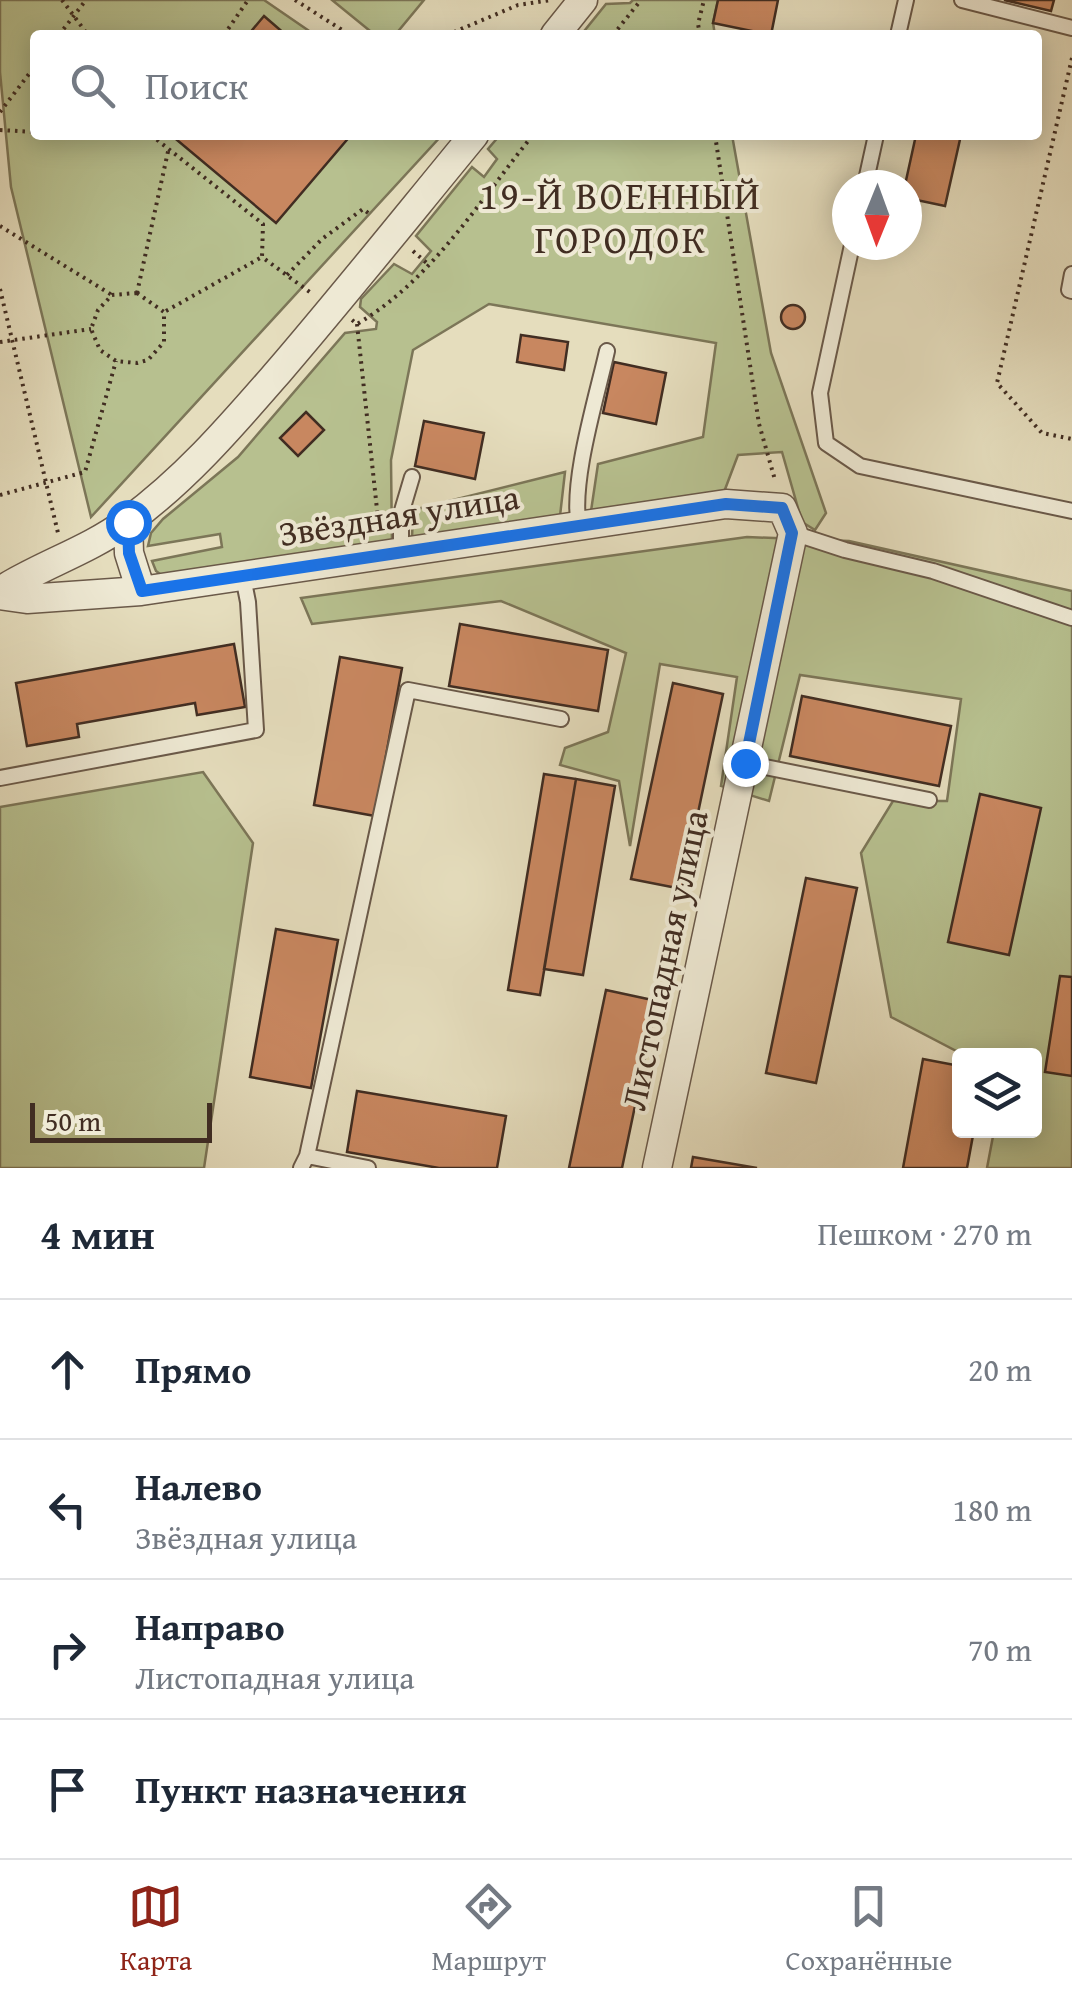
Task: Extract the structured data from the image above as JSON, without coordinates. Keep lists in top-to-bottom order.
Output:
{
  "streets": {
    "street": ["Звёздная улица", "Листопадная улица"]
  },
  "crossings": [
    ["Звёздная улица", "Листопадная улица"]
  ],
  "districts": ["19-Й ВОЕННЫЙ ГОРОДОК"],
  "scale_bar": "50 m",
  "north": "bottom",
  "page": {
    "search": "Поиск",
    "scale": "50 m",
    "heading": ["4 мин", "Пешком · 270 m"],
    "list": [
      ["Прямо", "20 m"],
      ["Налево", "Звёздная улица", "180 m"],
      ["Направо", "Листопадная улица", "70 m"],
      "Пункт назначения"
    ],
    "nav": ["Карта", "Маршрут", "Сохранённые"]
  }
}
